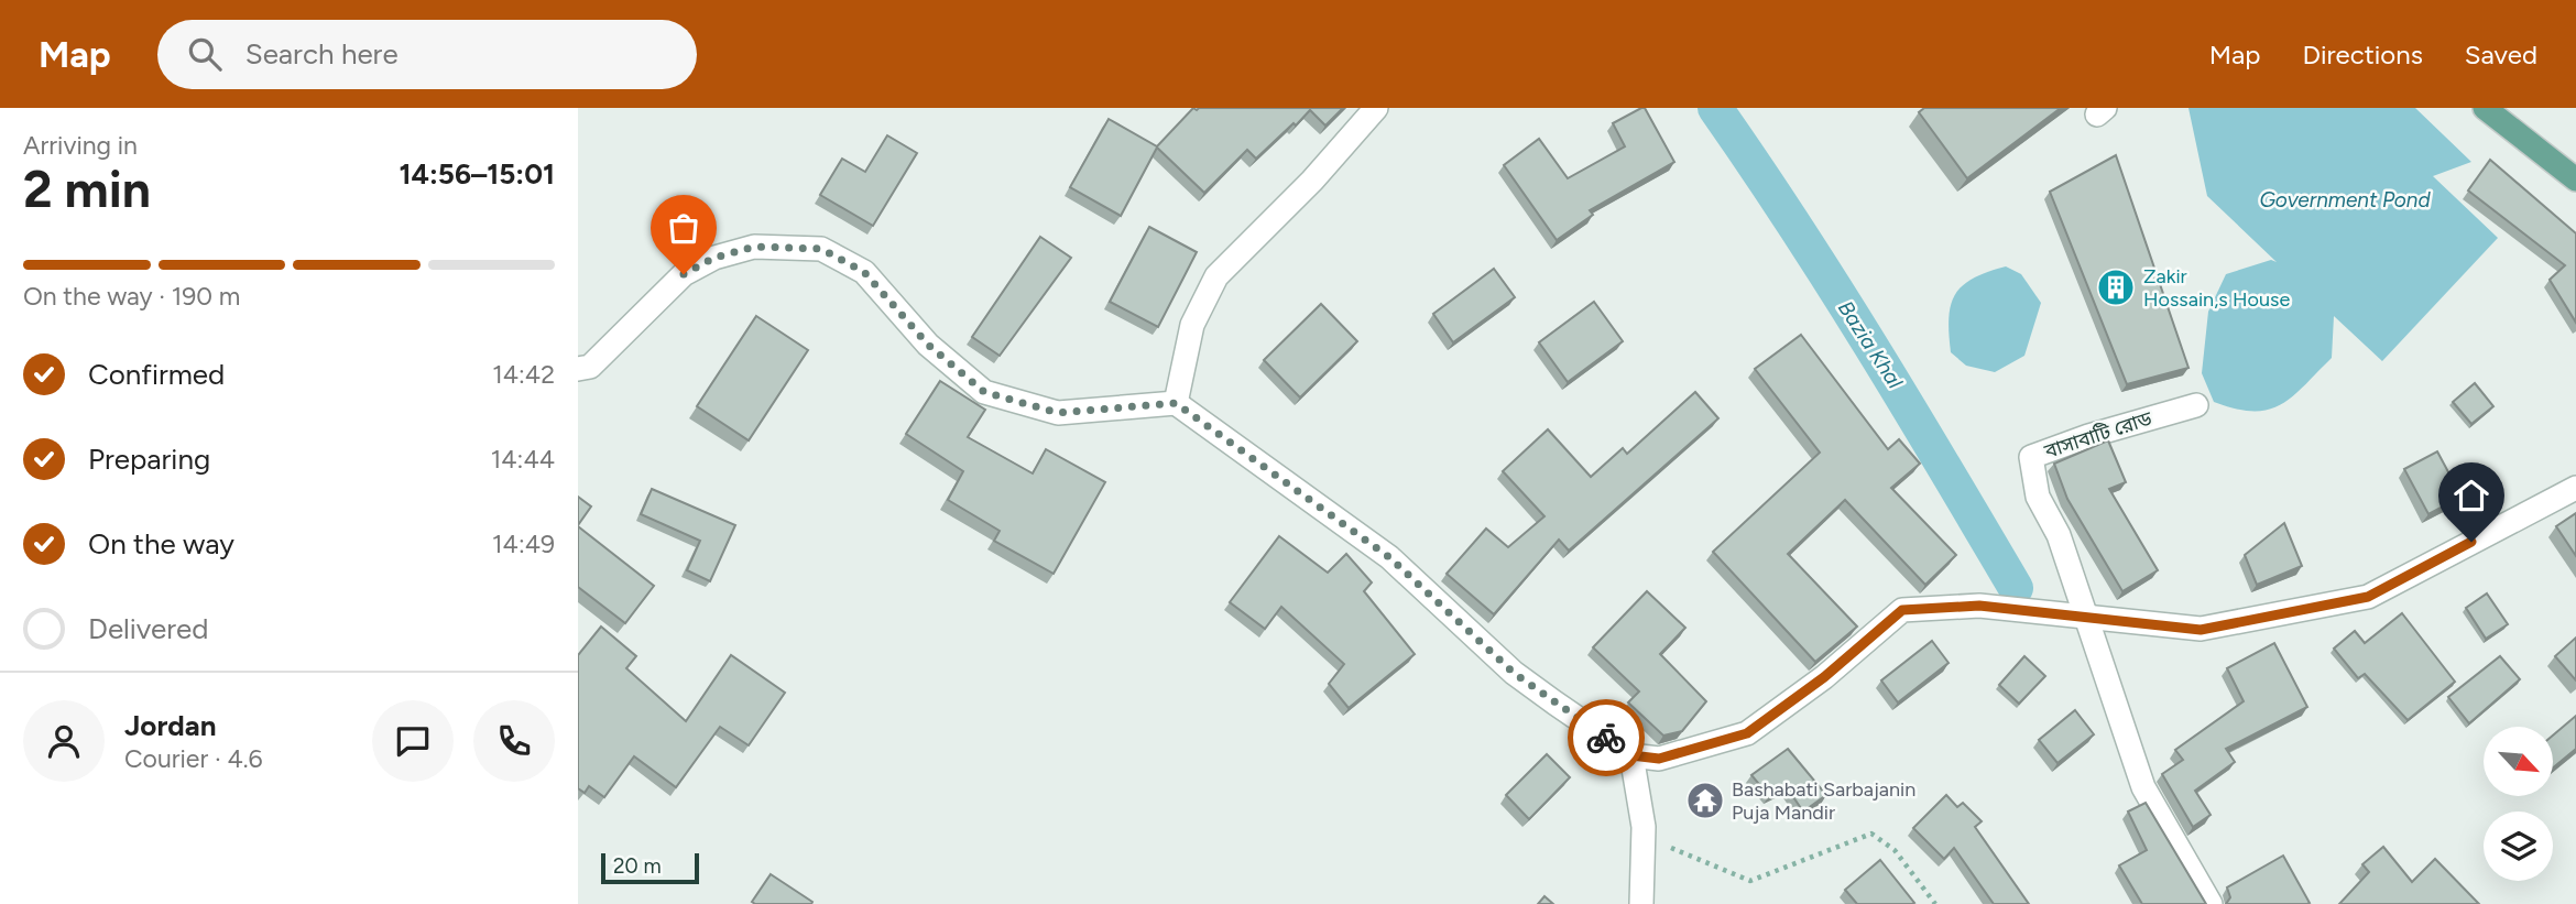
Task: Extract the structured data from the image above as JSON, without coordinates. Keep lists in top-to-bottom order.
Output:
{
  "streets": {
    "street": ["বাসাবাটি রোড"]
  },
  "water": ["Government Pond", "Bazia Khal"],
  "places": {
    "building": ["Zakir Hossain,s House"],
    "temple": ["Bashabati Sarbajanin Puja Mandir"]
  },
  "scale_bar": "20 m",
  "north": "bottom right",
  "page": {
    "header": "Map",
    "search": "Search here",
    "nav": ["Map", "Directions", "Saved"],
    "heading": ["2 min", "Arriving in", "14:56–15:01"],
    "panel": ["Jordan", "Courier · 4.6"],
    "bar": "On the way · 190 m",
    "list": [
      ["Confirmed", "14:42"],
      ["Preparing", "14:44"],
      ["On the way", "14:49"],
      "Delivered"
    ],
    "scale": "20 m"
  }
}
